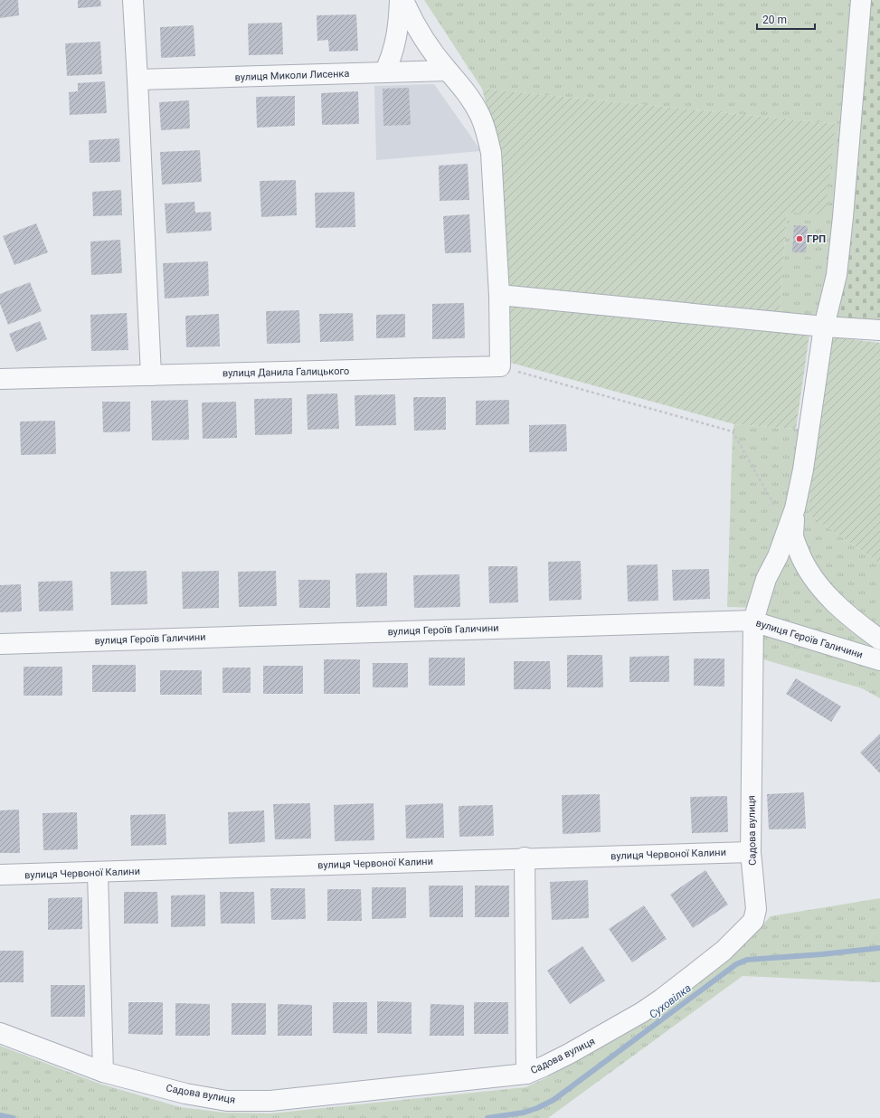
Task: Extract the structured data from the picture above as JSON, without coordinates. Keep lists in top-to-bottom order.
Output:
{
  "streets": {
    "street": [
      "вулиця Миколи Лисенка",
      "вулиця Данила Галицького",
      "вулиця Героїв Галичини",
      "Садова вулиця",
      "вулиця Червоної Калини"
    ]
  },
  "crossings": [
    ["вулиця Героїв Галичини", "Садова вулиця"],
    ["Садова вулиця", "вулиця Червоної Калини"]
  ],
  "water": ["Суховілка"],
  "places": ["ГРП"],
  "scale_bar": "20 m"
}
